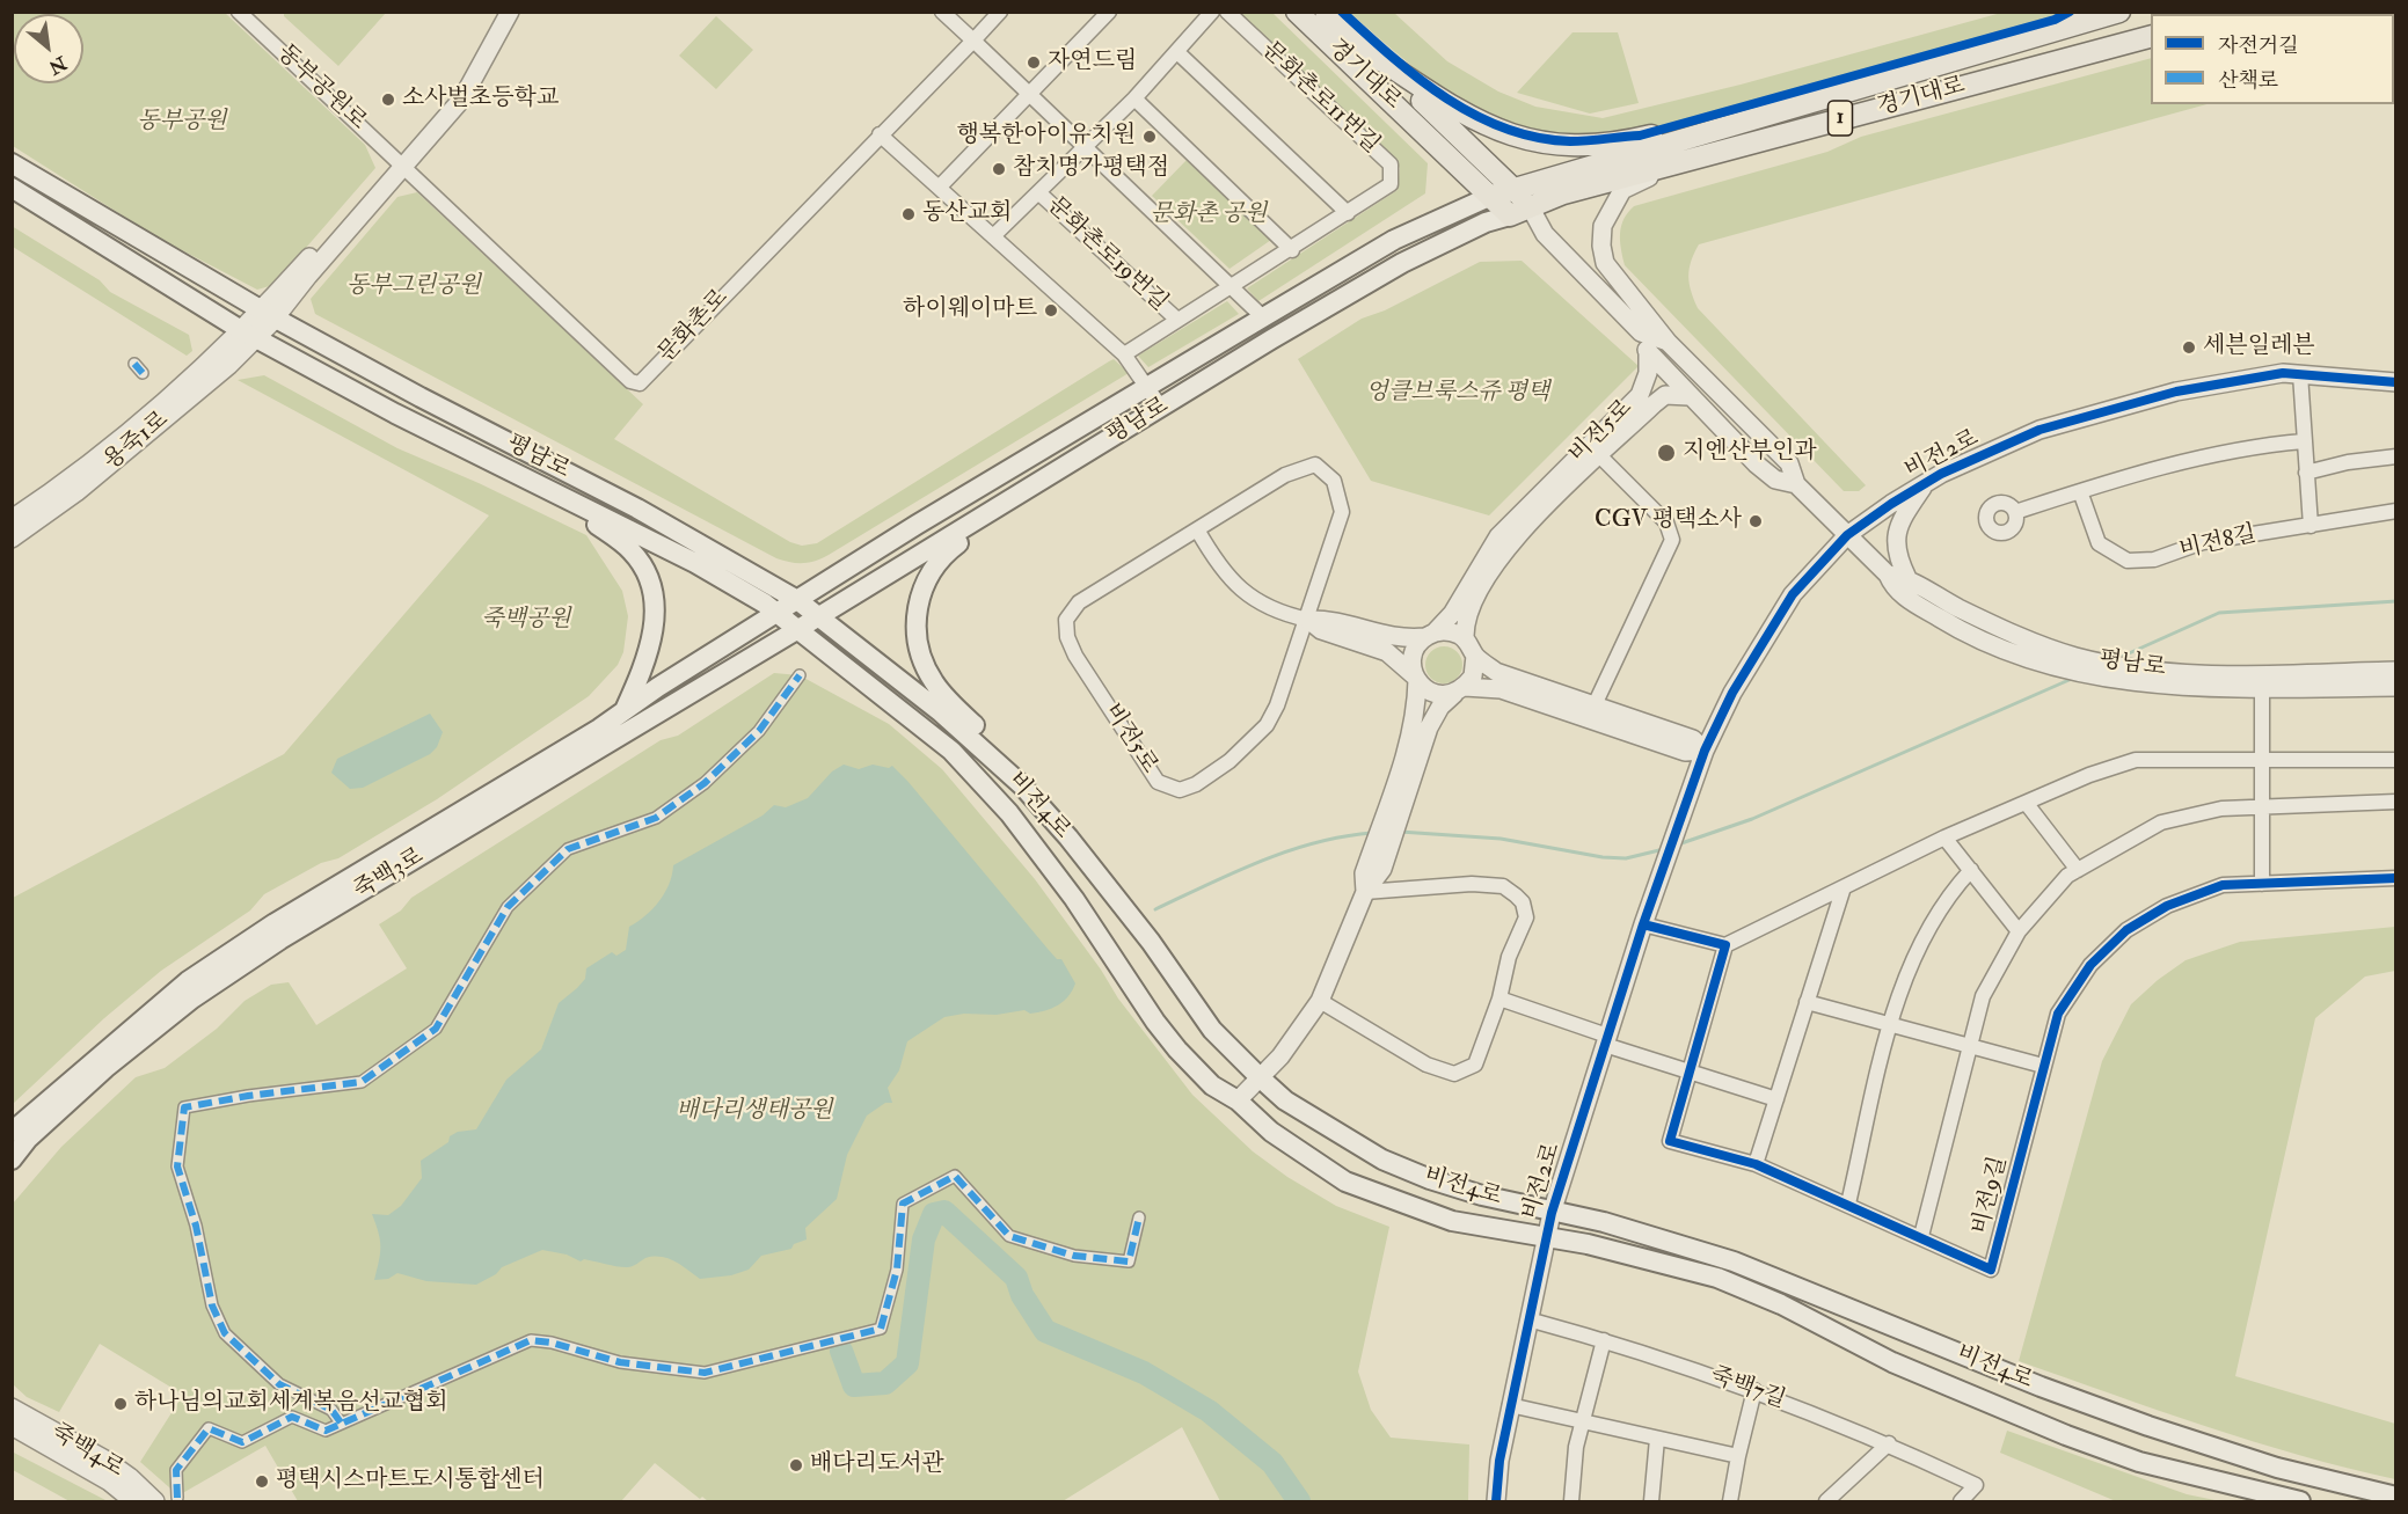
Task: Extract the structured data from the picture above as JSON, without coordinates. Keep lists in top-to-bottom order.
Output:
{
  "streets": {
    "main road": [
      "경기대로",
      "1",
      "평남로",
      "비전4로",
      "죽백3로"
    ],
    "street": [
      "동부공원로",
      "문화촌로11번길",
      "문화촌로19번길",
      "문화촌로",
      "비전5로",
      "용죽1로",
      "비전2로",
      "비전8길",
      "비전9길",
      "죽백7길",
      "죽백4로"
    ]
  },
  "crossings": [
    ["경기대로", "평남로"],
    ["동부공원로", "문화촌로"],
    ["문화촌로11번길", "문화촌로19번길"],
    ["평남로", "용죽1로"],
    ["평남로", "비전4로"],
    ["평남로", "죽백3로"],
    ["비전2로", "비전4로"],
    ["비전2로", "죽백7길"],
    ["비전4로", "죽백3로"]
  ],
  "parks": [
    "동부공원",
    "문화촌 공원",
    "동부그린공원",
    "엉클브룩스쥬 평택",
    "죽백공원",
    "배다리생태공원"
  ],
  "places": [
    "자연드림",
    "소사벌초등학교",
    "행복한아이유치원",
    "참치명가평택점",
    "동산교회",
    "하이웨이마트",
    "세븐일레븐",
    "지엔산부인과",
    "CGV 평택소사",
    "하나님의교회세계복음선교협회",
    "배다리도서관",
    "평택시스마트도시통합센터"
  ],
  "legend": ["자전거길", "산책로"],
  "north": "bottom right"
}
